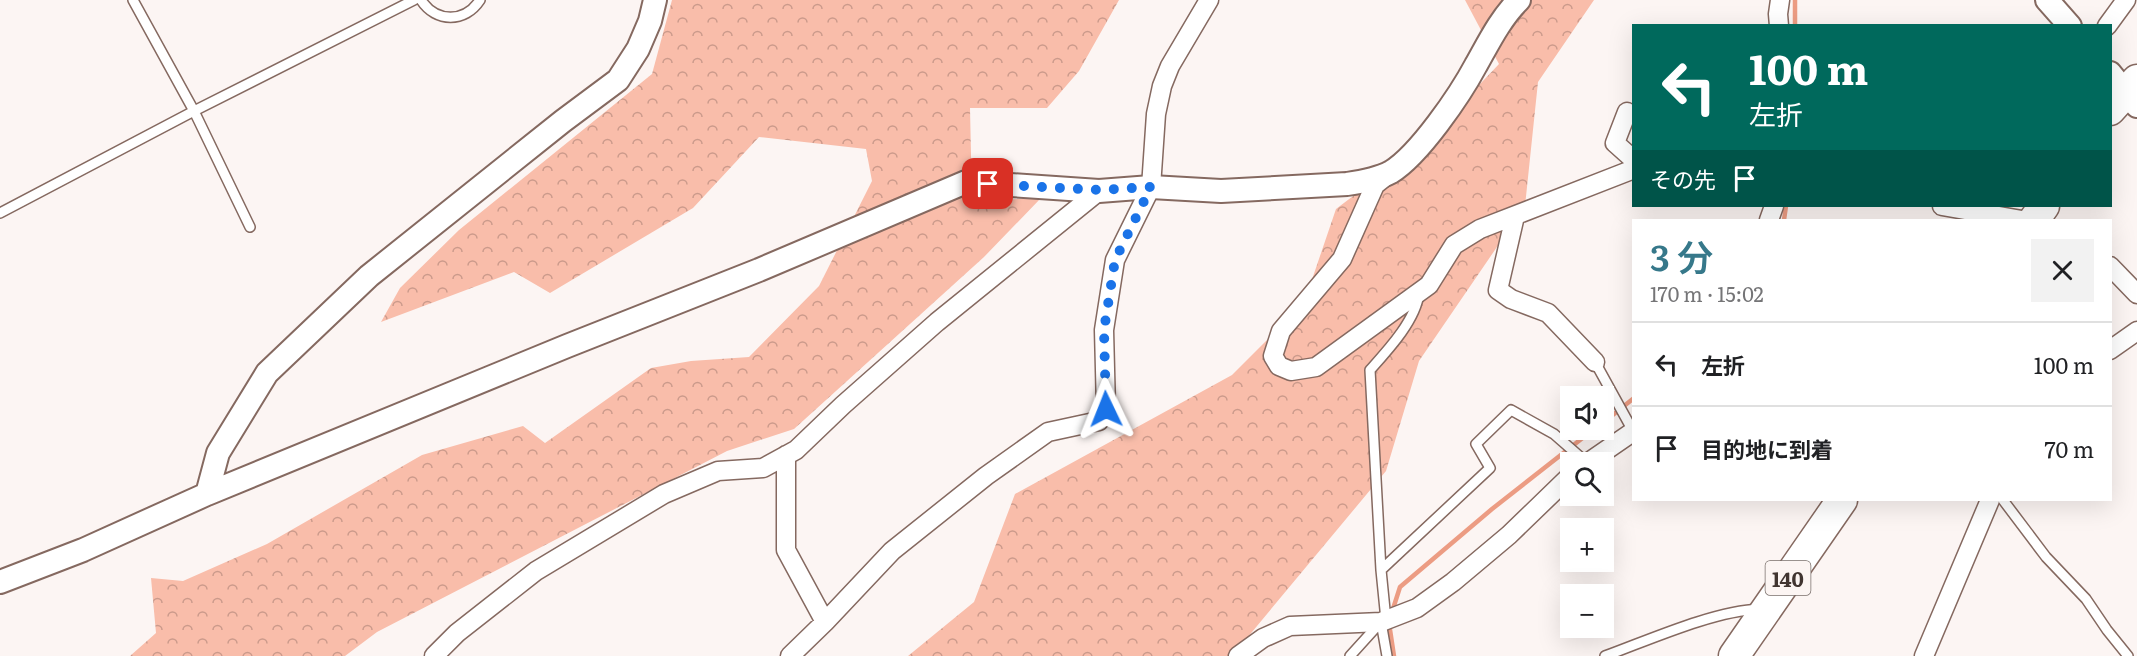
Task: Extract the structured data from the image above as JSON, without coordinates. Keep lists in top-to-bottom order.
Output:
{
  "streets": {
    "highway": ["140"]
  },
  "page": {
    "turn": ["100 m", "左折"],
    "then": "その先",
    "heading": ["3 分", "170 m · 15:02"],
    "list": [
      {
        "name": "左折",
        "value": "100 m"
      },
      {
        "name": "目的地に到着",
        "value": "70 m"
      }
    ],
    "map_buttons": ["+", "−"]
  }
}
